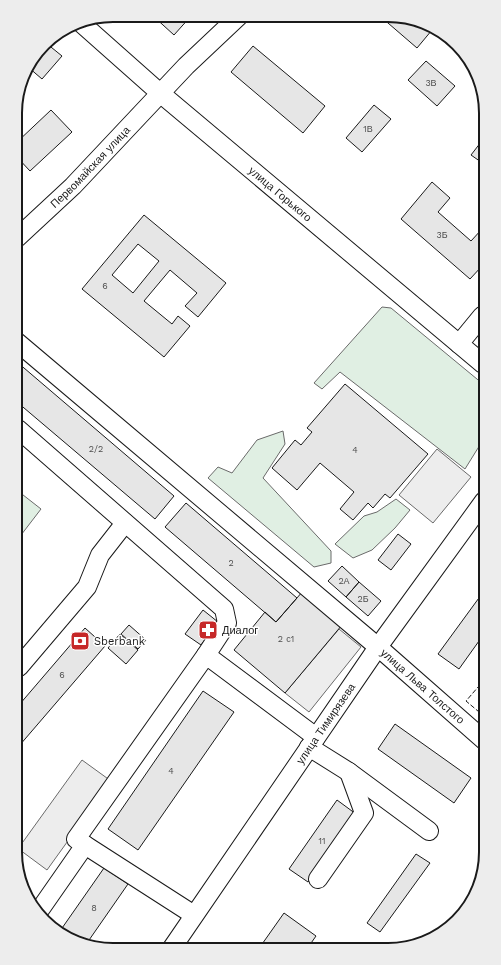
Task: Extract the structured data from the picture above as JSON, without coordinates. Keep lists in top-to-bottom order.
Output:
{
  "streets": {
    "street": [
      "Первомайская улица",
      "улица Горького",
      "улица Льва Толстого",
      "улица Тимирязева"
    ]
  },
  "crossings": [
    ["Первомайская улица", "улица Горького"],
    ["улица Льва Толстого", "улица Тимирязева"]
  ],
  "places": {
    "pharmacy": ["Диалог"],
    "bank": ["Sberbank"]
  },
  "house_numbers": [
    "3В",
    "1В",
    "3Б",
    "6",
    "2/2",
    "4",
    "2",
    "2А",
    "2Б",
    "2 с1",
    "6",
    "4",
    "11",
    "8"
  ]
}
